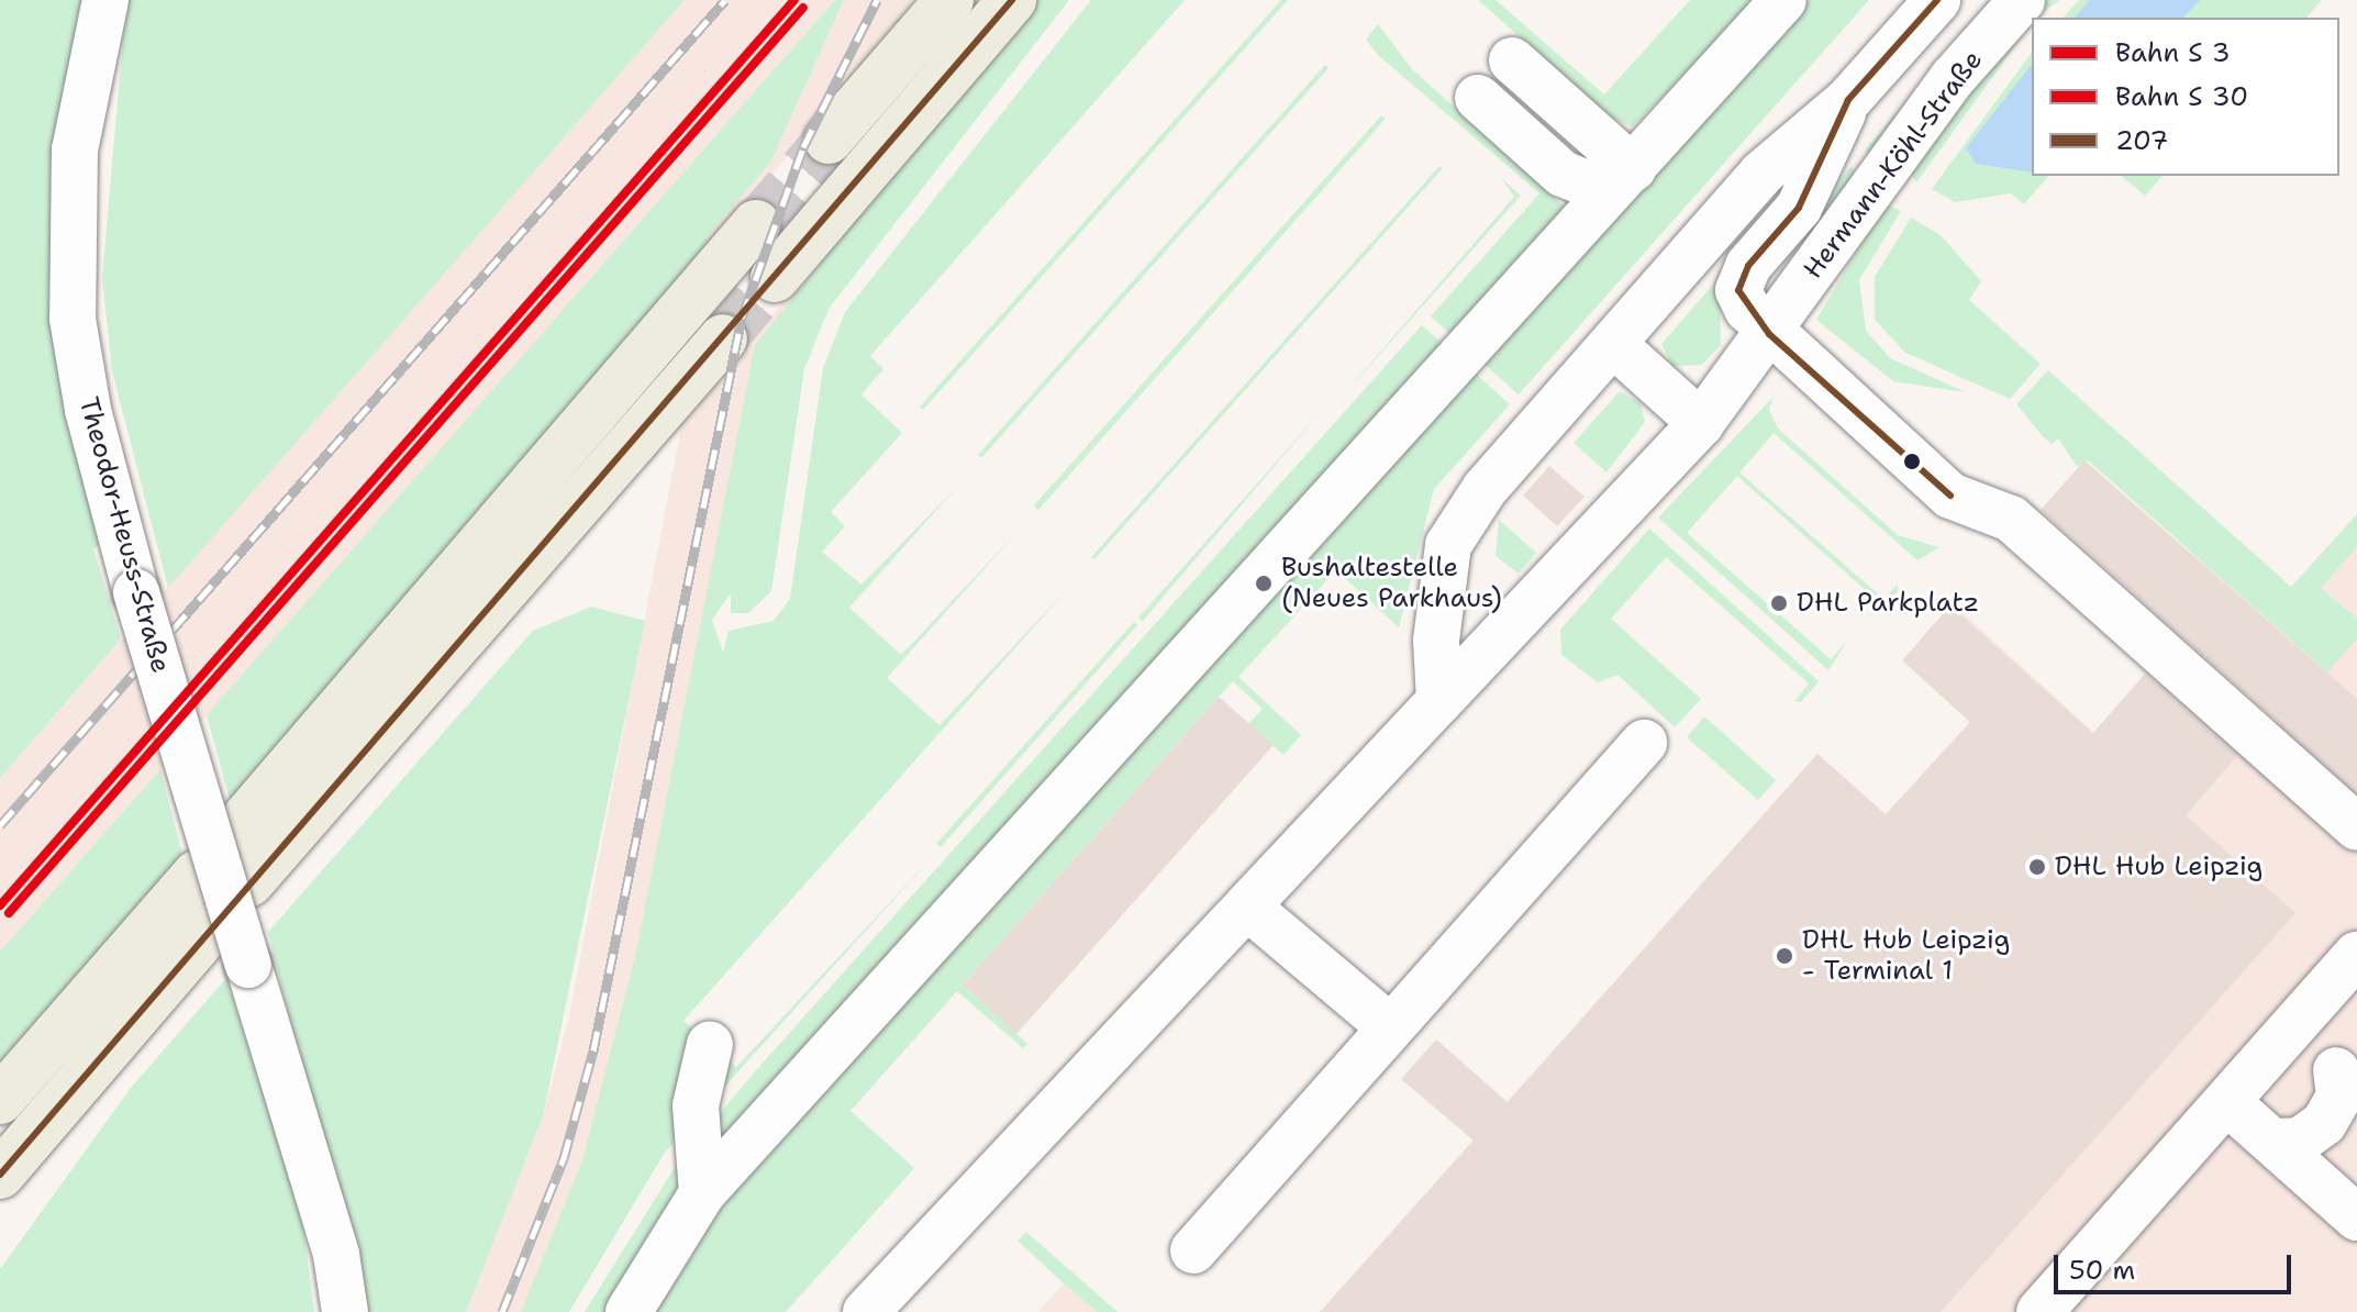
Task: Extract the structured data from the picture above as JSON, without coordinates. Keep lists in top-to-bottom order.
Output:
{
  "streets": {
    "street": ["Hermann-Köhl-Straße", "Theodor-Heuss-Straße"]
  },
  "places": [
    "Bushaltestelle (Neues Parkhaus)",
    "DHL Parkplatz",
    "DHL Hub Leipzig",
    "DHL Hub Leipzig - Terminal 1"
  ],
  "lines": ["transit line 207"],
  "legend": ["Bahn S 3", "Bahn S 30", "207"],
  "scale_bar": "50 m"
}
